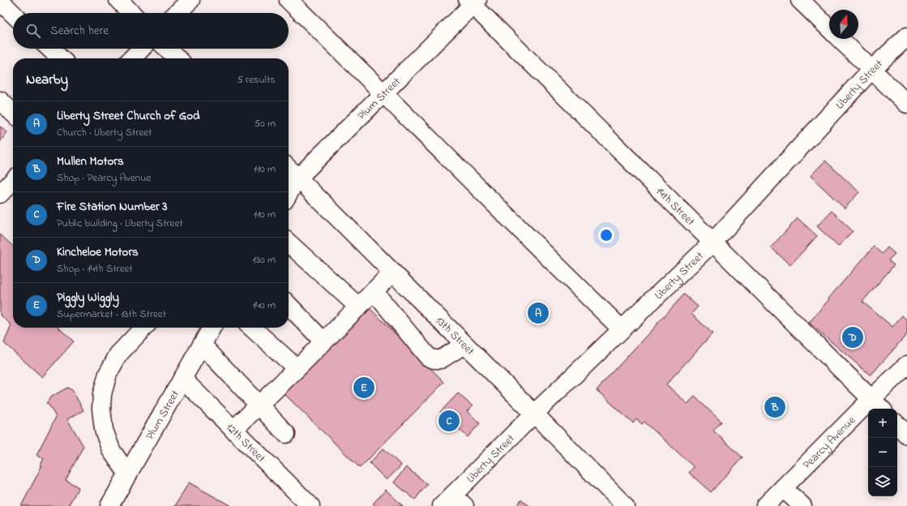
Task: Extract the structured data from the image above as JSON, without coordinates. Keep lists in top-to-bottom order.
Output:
{
  "streets": {
    "street": [
      "Liberty Street",
      "Plum Street",
      "14th Street",
      "13th Street",
      "12th Street",
      "Pearcy Avenue"
    ]
  },
  "crossings": [
    ["Liberty Street", "14th Street"],
    ["Liberty Street", "13th Street"],
    ["Plum Street", "14th Street"],
    ["Plum Street", "13th Street"],
    ["Plum Street", "12th Street"],
    ["14th Street", "Pearcy Avenue"]
  ],
  "north": "top",
  "page": {
    "search": "Search here",
    "heading": ["Nearby", "5 results"],
    "list": [
      {
        "mark": "A",
        "name": "Liberty Street Church of God",
        "note": "Church · Liberty Street",
        "value": "50 m"
      },
      {
        "mark": "B",
        "name": "Mullen Motors",
        "note": "Shop · Pearcy Avenue",
        "value": "110 m"
      },
      {
        "mark": "C",
        "name": "Fire Station Number 3",
        "note": "Public building · Liberty Street",
        "value": "110 m"
      },
      {
        "mark": "D",
        "name": "Kincheloe Motors",
        "note": "Shop · 14th Street",
        "value": "130 m"
      },
      {
        "mark": "E",
        "name": "Piggly Wiggly",
        "note": "Supermarket · 13th Street",
        "value": "140 m"
      }
    ],
    "pins": [
      "A",
      "D",
      "E",
      "B",
      "C"
    ],
    "map_buttons": ["+", "−"]
  }
}
